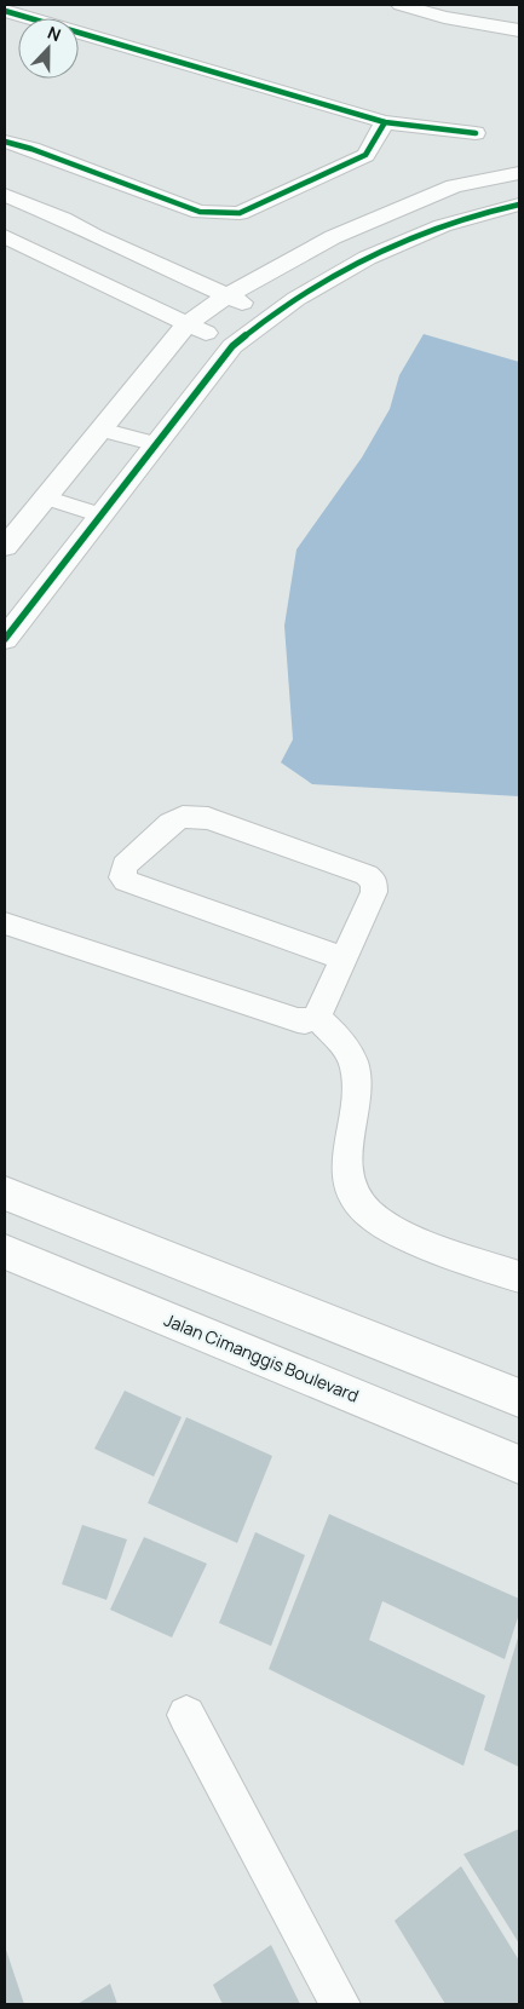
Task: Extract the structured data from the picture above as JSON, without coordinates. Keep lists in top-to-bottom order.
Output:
{
  "streets": {
    "street": ["Jalan Cimanggis Boulevard"]
  },
  "north": "top"
}
